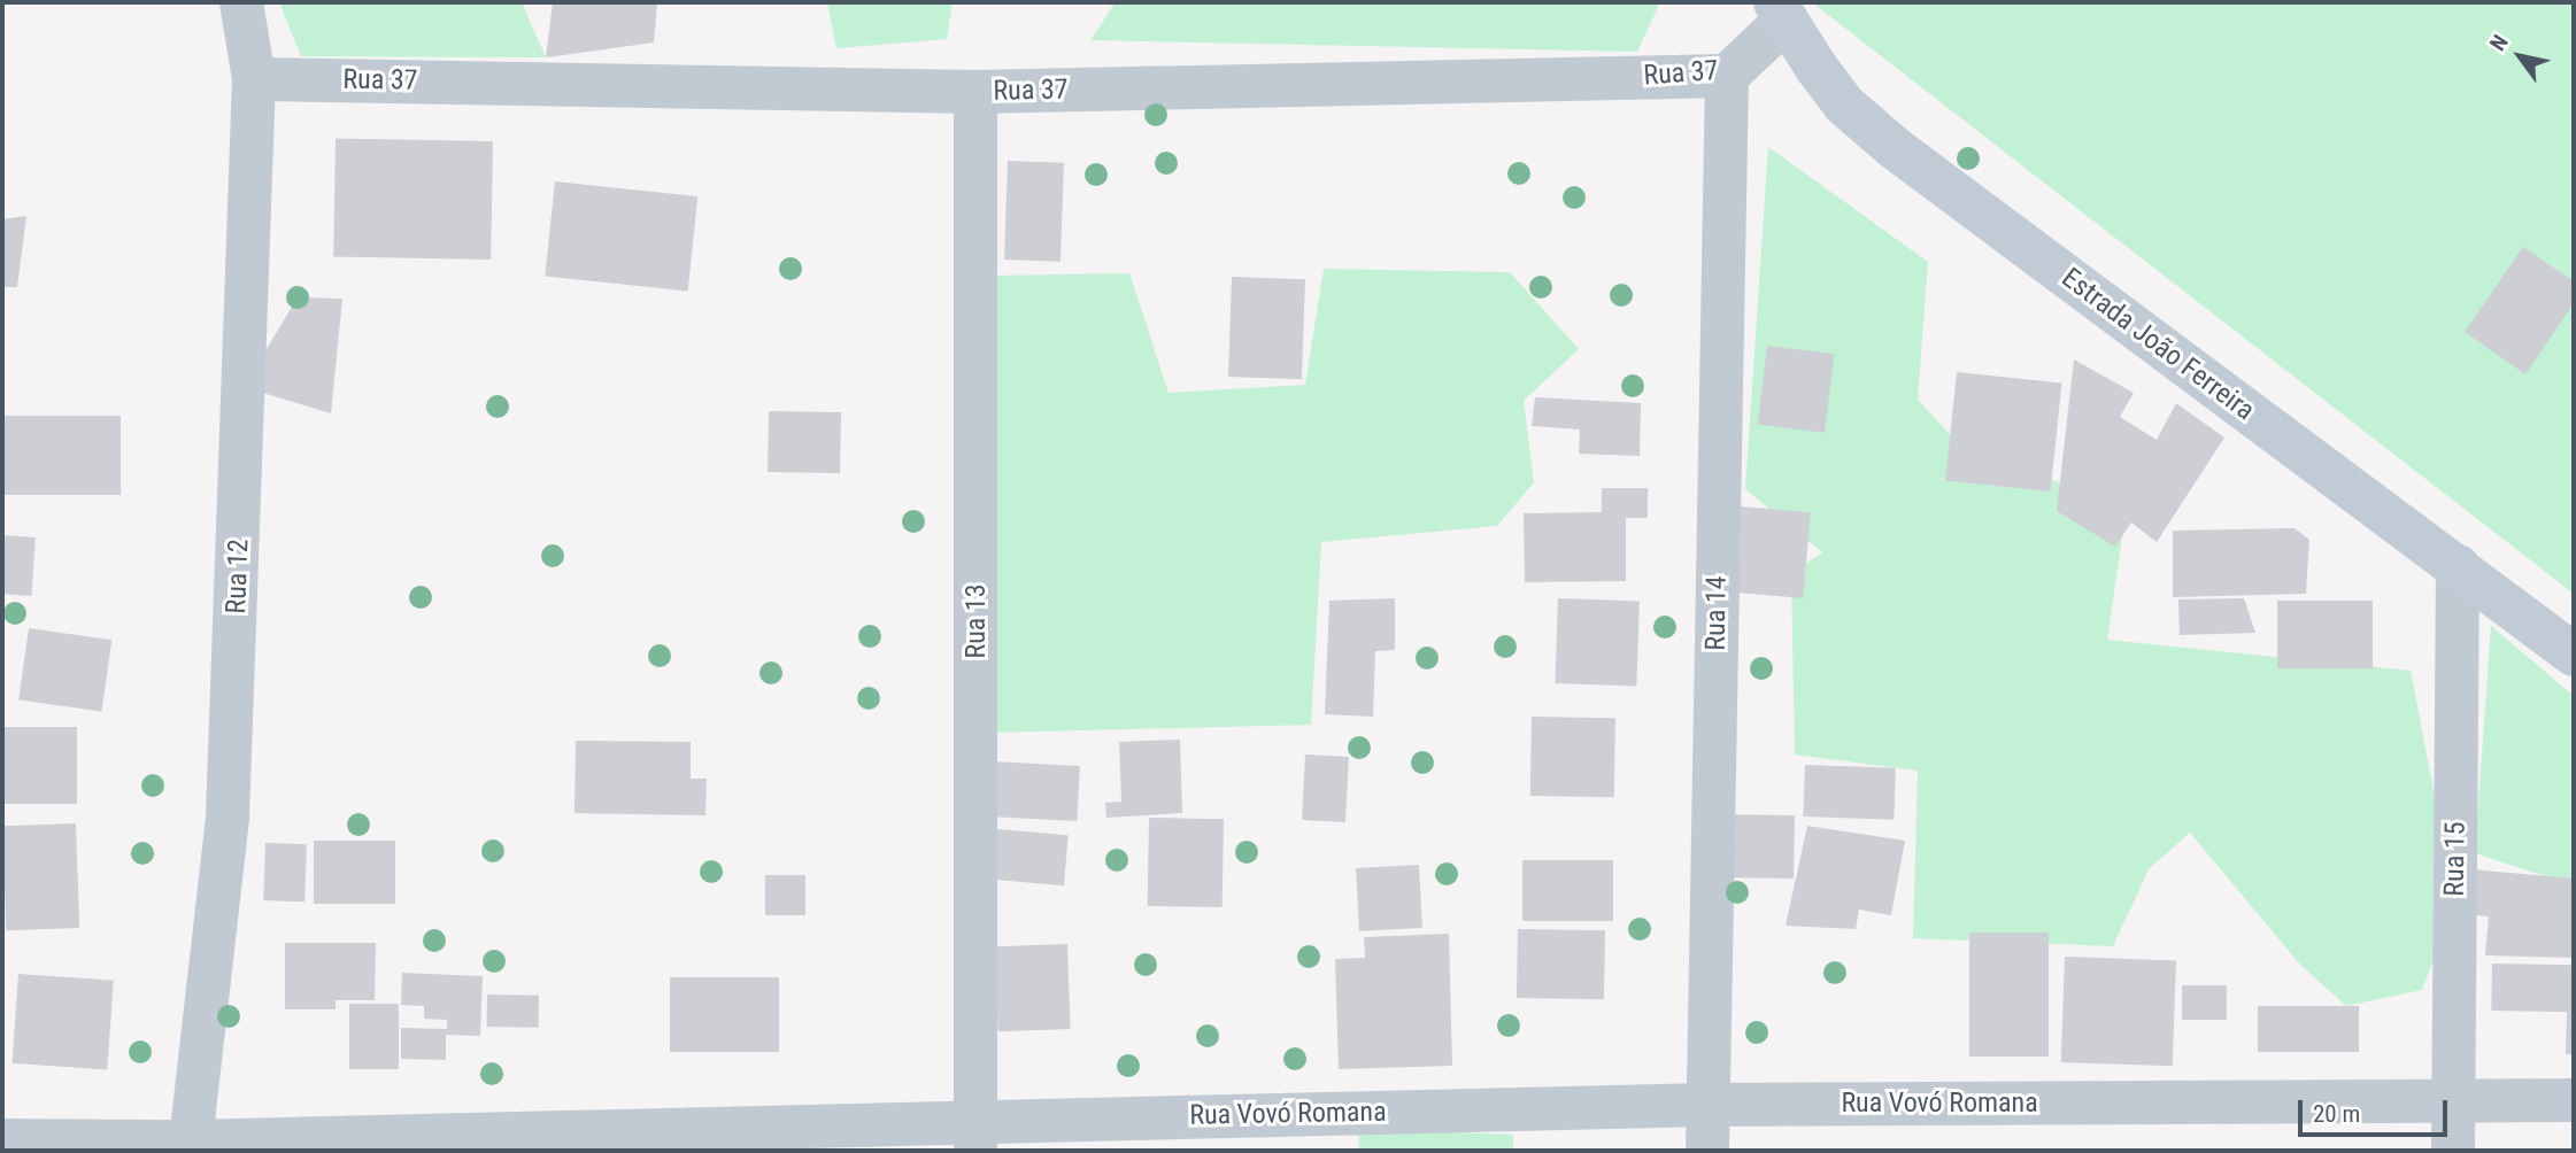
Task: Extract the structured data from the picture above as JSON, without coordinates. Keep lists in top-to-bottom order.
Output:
{
  "streets": {
    "street": [
      "Rua 37",
      "Estrada João Ferreira",
      "Rua 12",
      "Rua 14",
      "Rua 13",
      "Rua 15",
      "Rua Vovó Romana"
    ]
  },
  "crossings": [
    ["Rua 37", "Estrada João Ferreira"],
    ["Rua 37", "Rua 12"],
    ["Rua 37", "Rua 14"],
    ["Rua 37", "Rua 13"],
    ["Estrada João Ferreira", "Rua 15"],
    ["Rua 12", "Rua Vovó Romana"],
    ["Rua 14", "Rua Vovó Romana"],
    ["Rua 13", "Rua Vovó Romana"],
    ["Rua 15", "Rua Vovó Romana"]
  ],
  "scale_bar": "20 m",
  "north": "top left"
}
